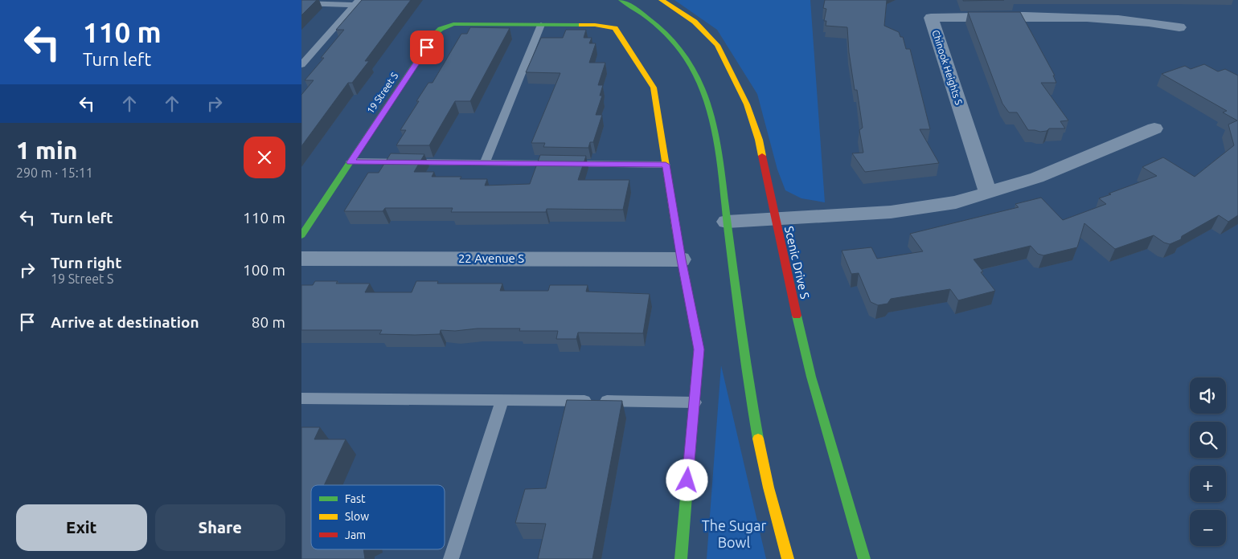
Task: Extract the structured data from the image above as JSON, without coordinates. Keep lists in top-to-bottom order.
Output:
{
  "streets": {
    "main road": ["19 Street S", "Scenic Drive S"],
    "street": ["Chinook Heights S", "22 Avenue S"]
  },
  "parks": ["The Sugar Bowl"],
  "legend": ["Fast", "Slow", "Jam"],
  "page": {
    "turn": ["110 m", "Turn left"],
    "heading": ["1 min", "290 m · 15:11"],
    "list": [
      {
        "name": "Turn left",
        "value": "110 m"
      },
      {
        "name": "Turn right",
        "note": "19 Street S",
        "value": "100 m"
      },
      {
        "name": "Arrive at destination",
        "value": "80 m"
      }
    ],
    "map_buttons": ["+", "−"],
    "buttons": ["Exit", "Share"]
  }
}
